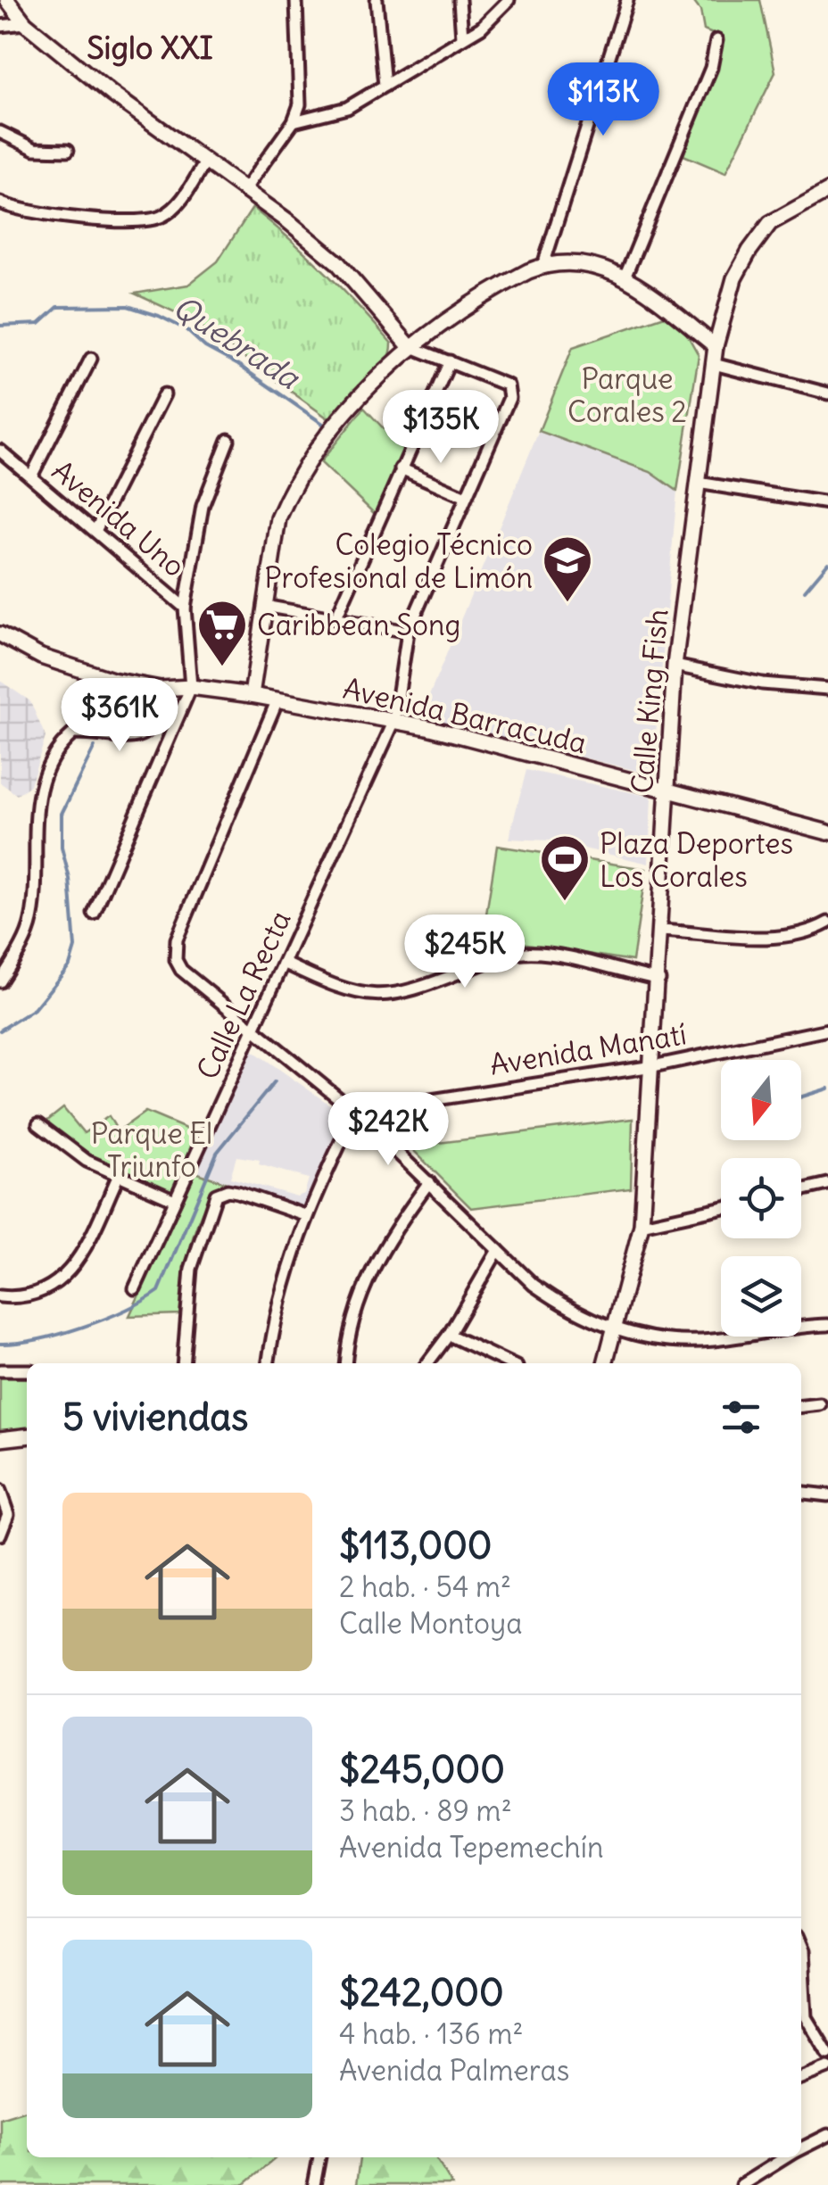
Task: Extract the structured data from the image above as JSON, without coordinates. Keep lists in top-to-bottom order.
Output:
{
  "streets": {
    "street": [
      "Avenida Uno",
      "Calle King Fish",
      "Avenida Barracuda",
      "Calle La Recta",
      "Avenida Manatí"
    ]
  },
  "crossings": [
    ["Avenida Uno", "Avenida Barracuda"],
    ["Calle King Fish", "Avenida Barracuda"],
    ["Calle King Fish", "Avenida Manatí"],
    ["Avenida Barracuda", "Calle La Recta"]
  ],
  "districts": ["Siglo XXI"],
  "water": ["Quebrada"],
  "parks": ["Parque Corales 2", "Parque El Triunfo"],
  "places": {
    "school or university": ["Colegio Técnico Profesional de Limón"],
    "supermarket": ["Caribbean Song"],
    "sports": ["Plaza Deportes Los Corales"]
  },
  "north": "bottom",
  "page": {
    "price": [
      "$113K",
      "$135K",
      "$361K",
      "$245K",
      "$242K"
    ],
    "heading": "5 viviendas",
    "list": [
      {
        "name": "$113,000",
        "note": "2 hab. · 54 m² · Calle Montoya"
      },
      {
        "name": "$245,000",
        "note": "3 hab. · 89 m² · Avenida Tepemechín"
      },
      {
        "name": "$242,000",
        "note": "4 hab. · 136 m² · Avenida Palmeras"
      }
    ]
  }
}
